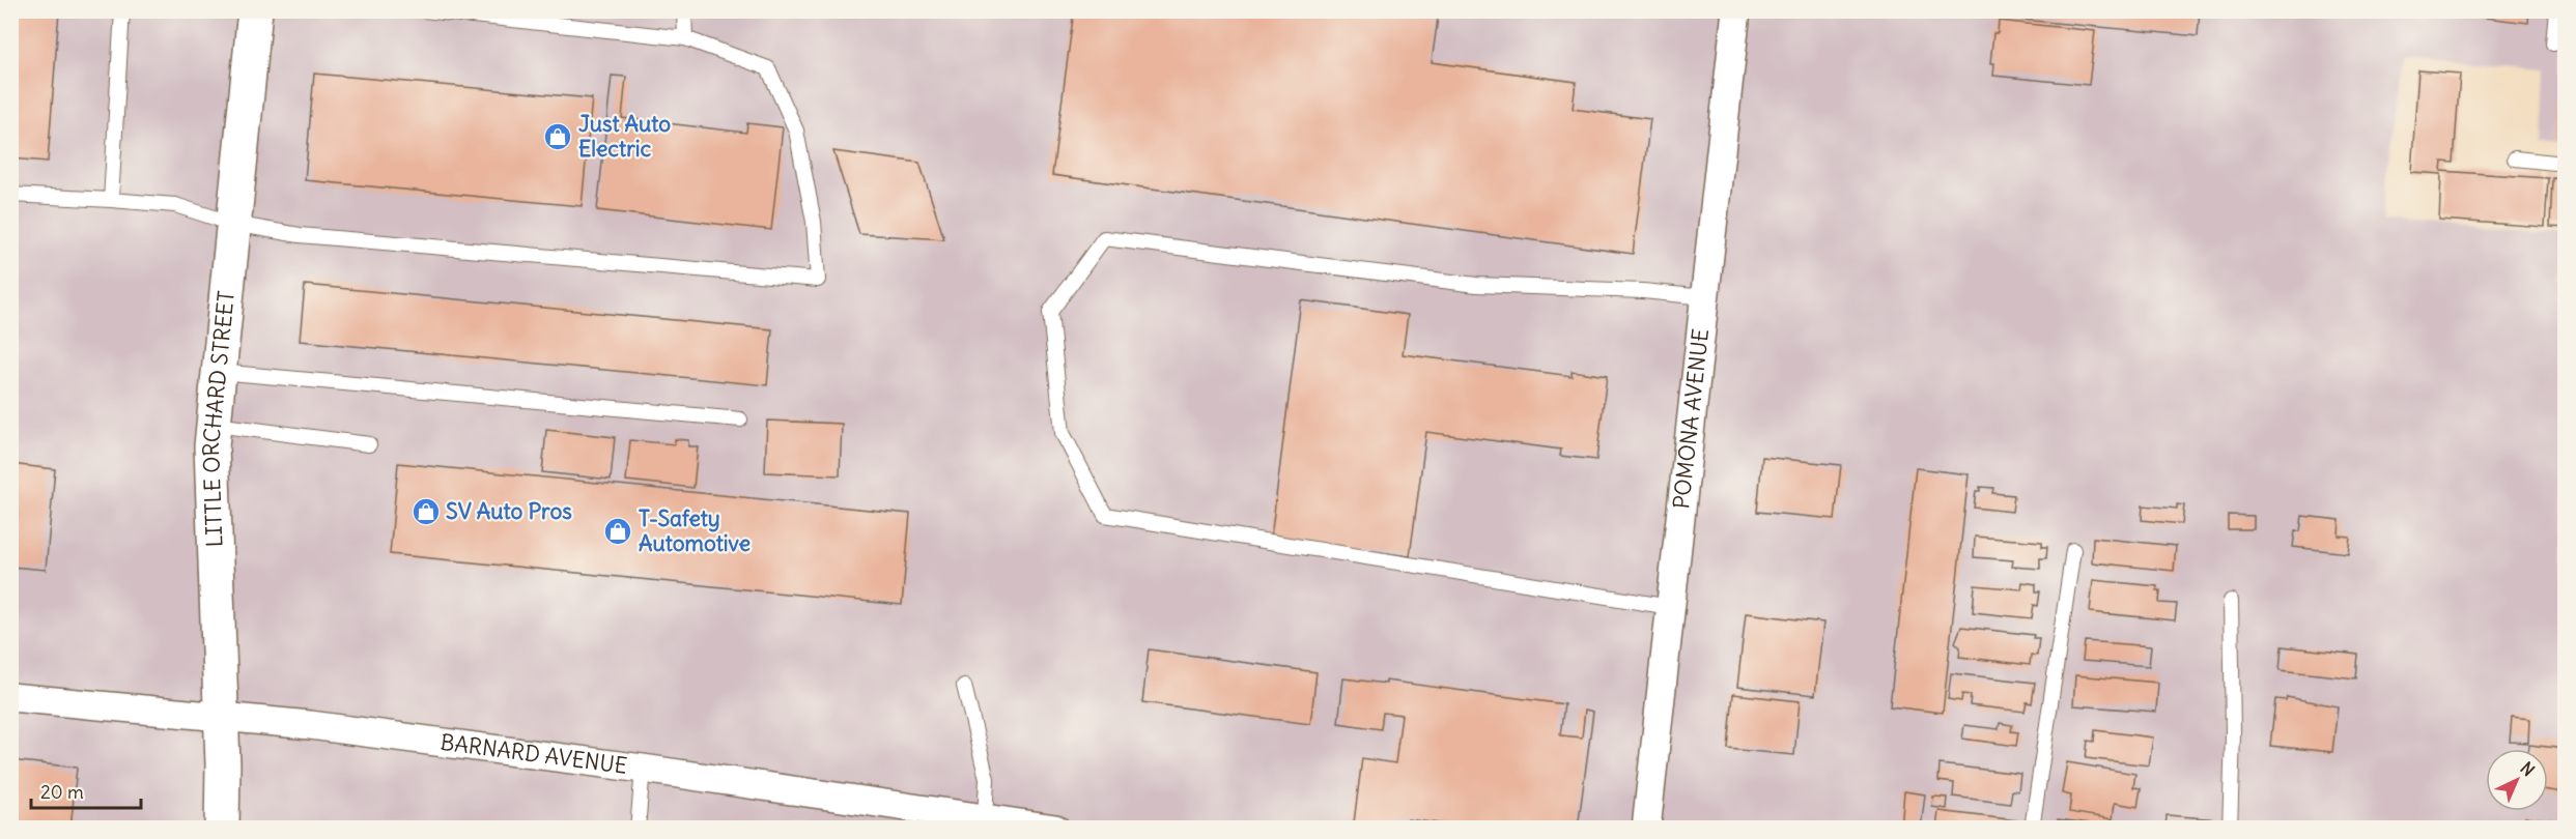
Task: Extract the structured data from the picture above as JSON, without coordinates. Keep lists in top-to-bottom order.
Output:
{
  "streets": {
    "street": ["LITTLE ORCHARD STREET", "POMONA AVENUE", "BARNARD AVENUE"]
  },
  "crossings": [
    ["LITTLE ORCHARD STREET", "BARNARD AVENUE"]
  ],
  "places": {
    "shop": ["Just Auto Electric", "SV Auto Pros", "T-Safety Automotive"]
  },
  "scale_bar": "20 m",
  "north": "top right"
}
